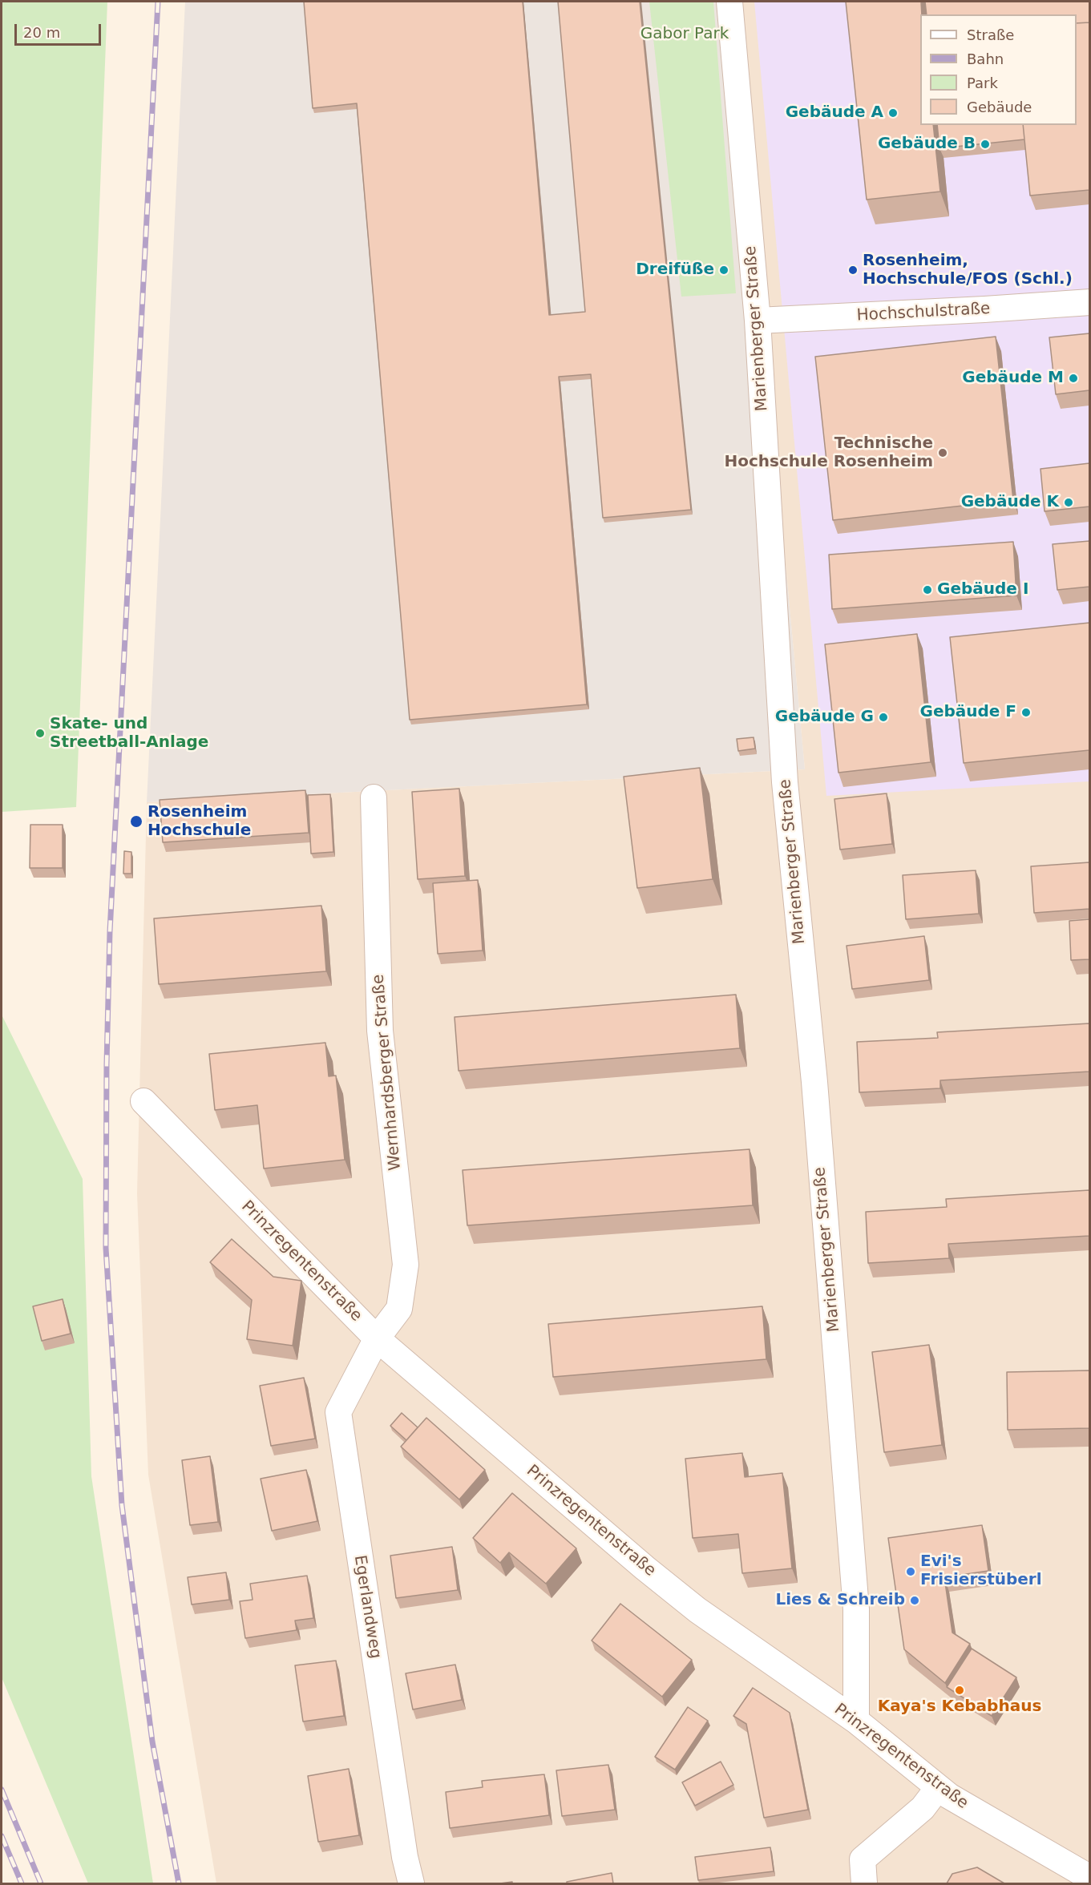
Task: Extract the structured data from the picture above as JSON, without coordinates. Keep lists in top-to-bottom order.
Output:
{
  "streets": {
    "street": [
      "Hochschulstraße",
      "Marienberger Straße",
      "Wernhardsberger Straße",
      "Prinzregentenstraße",
      "Egerlandweg"
    ]
  },
  "crossings": [
    ["Hochschulstraße", "Marienberger Straße"],
    ["Marienberger Straße", "Prinzregentenstraße"],
    ["Wernhardsberger Straße", "Prinzregentenstraße"],
    ["Wernhardsberger Straße", "Egerlandweg"],
    ["Prinzregentenstraße", "Egerlandweg"]
  ],
  "parks": ["Gabor Park"],
  "places": [
    "Gebäude A",
    "Gebäude B",
    "Dreifüße",
    "Rosenheim, Hochschule/FOS (Schl.)",
    "Gebäude M",
    "Technische Hochschule Rosenheim",
    "Gebäude K",
    "Gebäude I",
    "Gebäude F",
    "Gebäude G",
    "Skate- und Streetball-Anlage",
    "Rosenheim Hochschule",
    "Evi's Frisierstüberl",
    "Lies & Schreib",
    "Kaya's Kebabhaus"
  ],
  "legend": [
    "Straße",
    "Bahn",
    "Park",
    "Gebäude"
  ],
  "scale_bar": "20 m"
}
